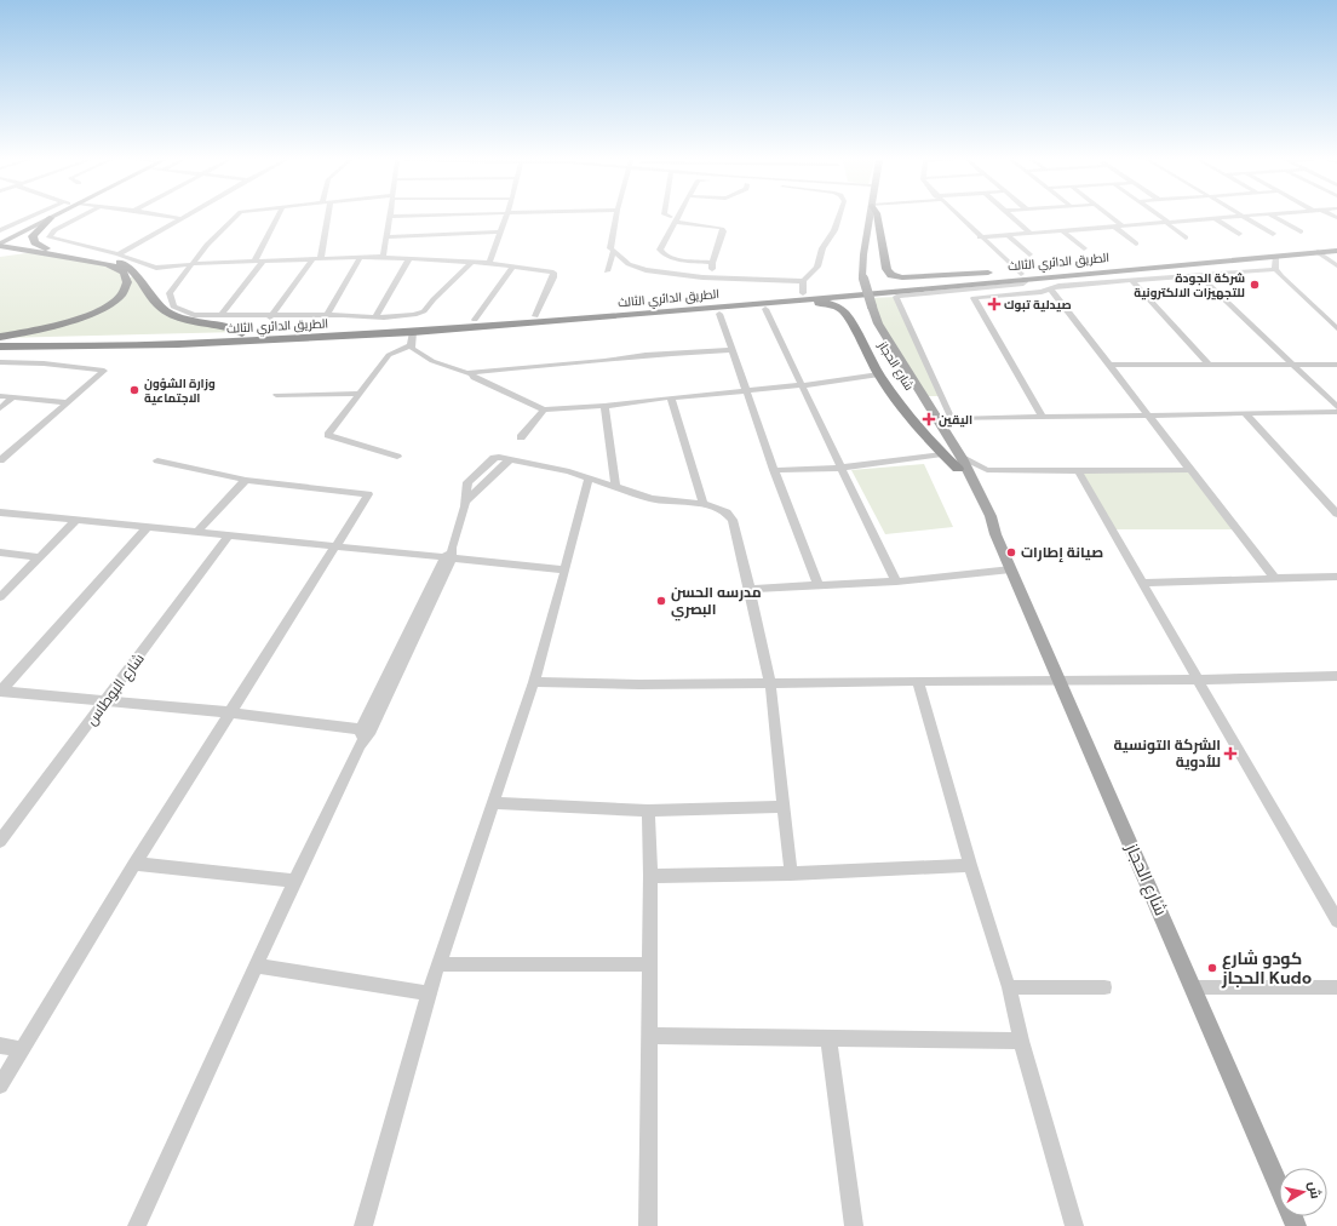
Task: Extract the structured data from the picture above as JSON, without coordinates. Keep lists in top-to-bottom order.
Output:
{
  "streets": {
    "highway": ["الطريق الدائري الثالث"],
    "main road": ["شارع الحجاز"],
    "street": ["شارع البوطاس"]
  },
  "places": {
    "other": [
      "شركة الجودة للتجهيزات الالكترونية",
      "وزارة الشؤون الاجتماعية",
      "صيانة إطارات",
      "مدرسه الحسن البصري",
      "كودو شارع الحجاز Kudo"
    ],
    "health": ["صيدلية تبوك", "اليقين", "الشركة التونسية للأدوية"]
  },
  "north": "right"
}
